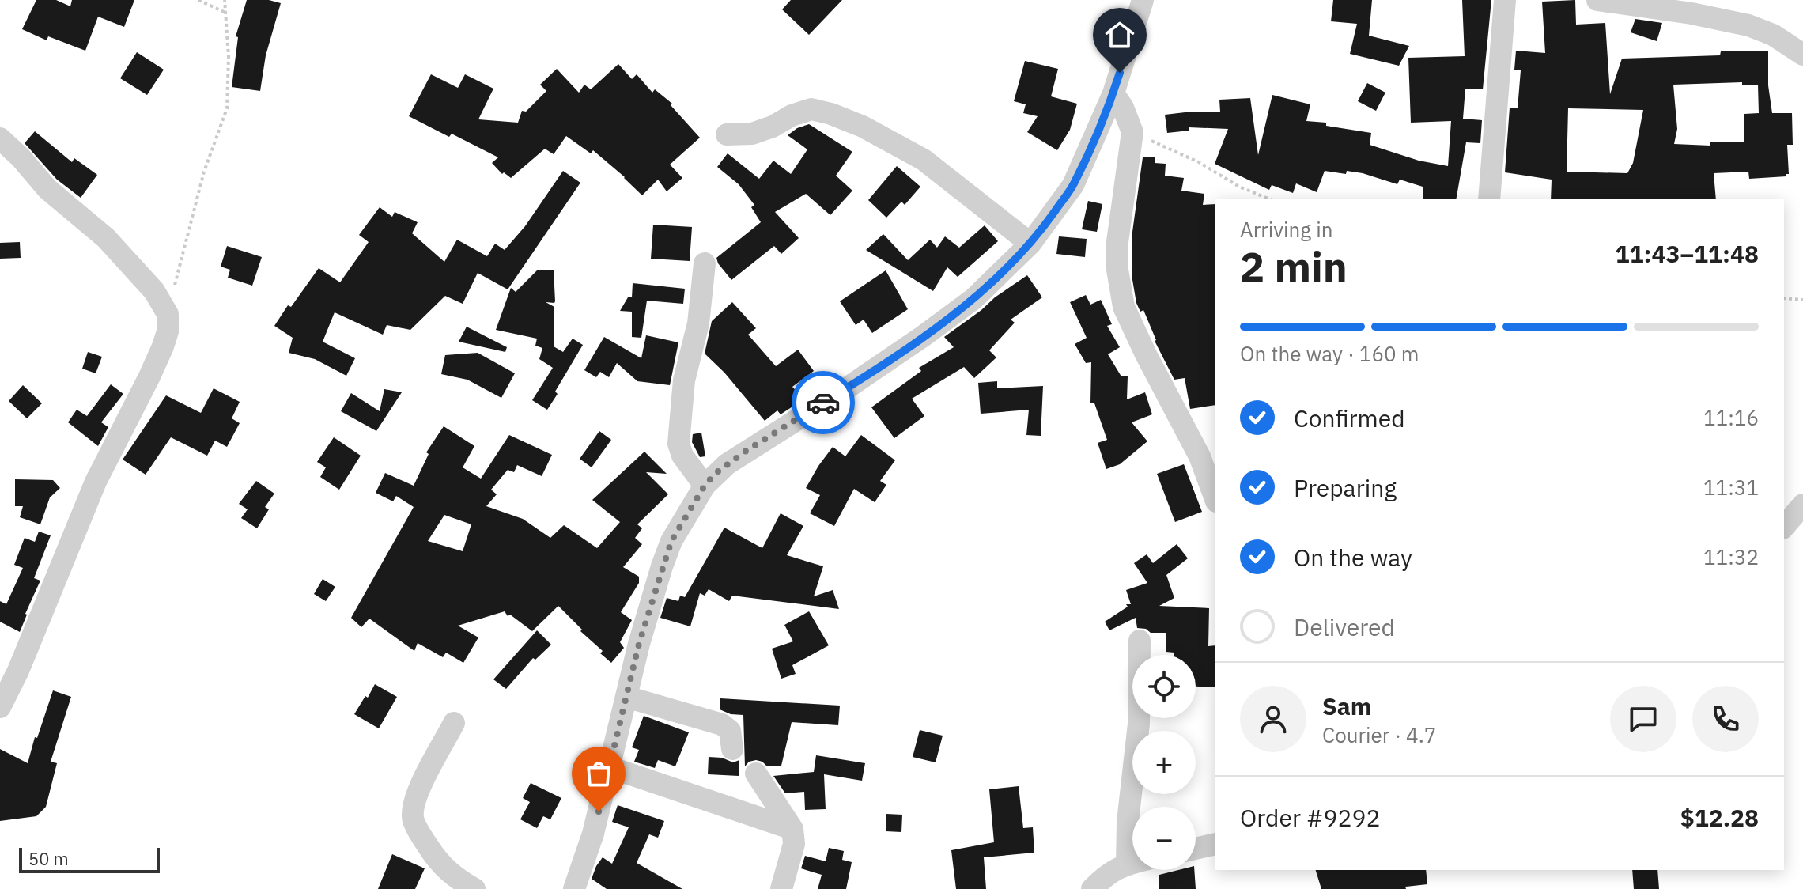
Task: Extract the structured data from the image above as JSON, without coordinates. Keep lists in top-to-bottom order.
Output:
{
  "scale_bar": "50 m",
  "page": {
    "heading": ["2 min", "Arriving in", "11:43–11:48"],
    "panel": [
      "Sam",
      "Courier · 4.7",
      "Order #9292",
      "$12.28"
    ],
    "bar": "On the way · 160 m",
    "list": [
      ["Confirmed", "11:16"],
      ["Preparing", "11:31"],
      ["On the way", "11:32"],
      "Delivered"
    ],
    "map_buttons": ["+", "−"],
    "scale": "50 m"
  }
}
